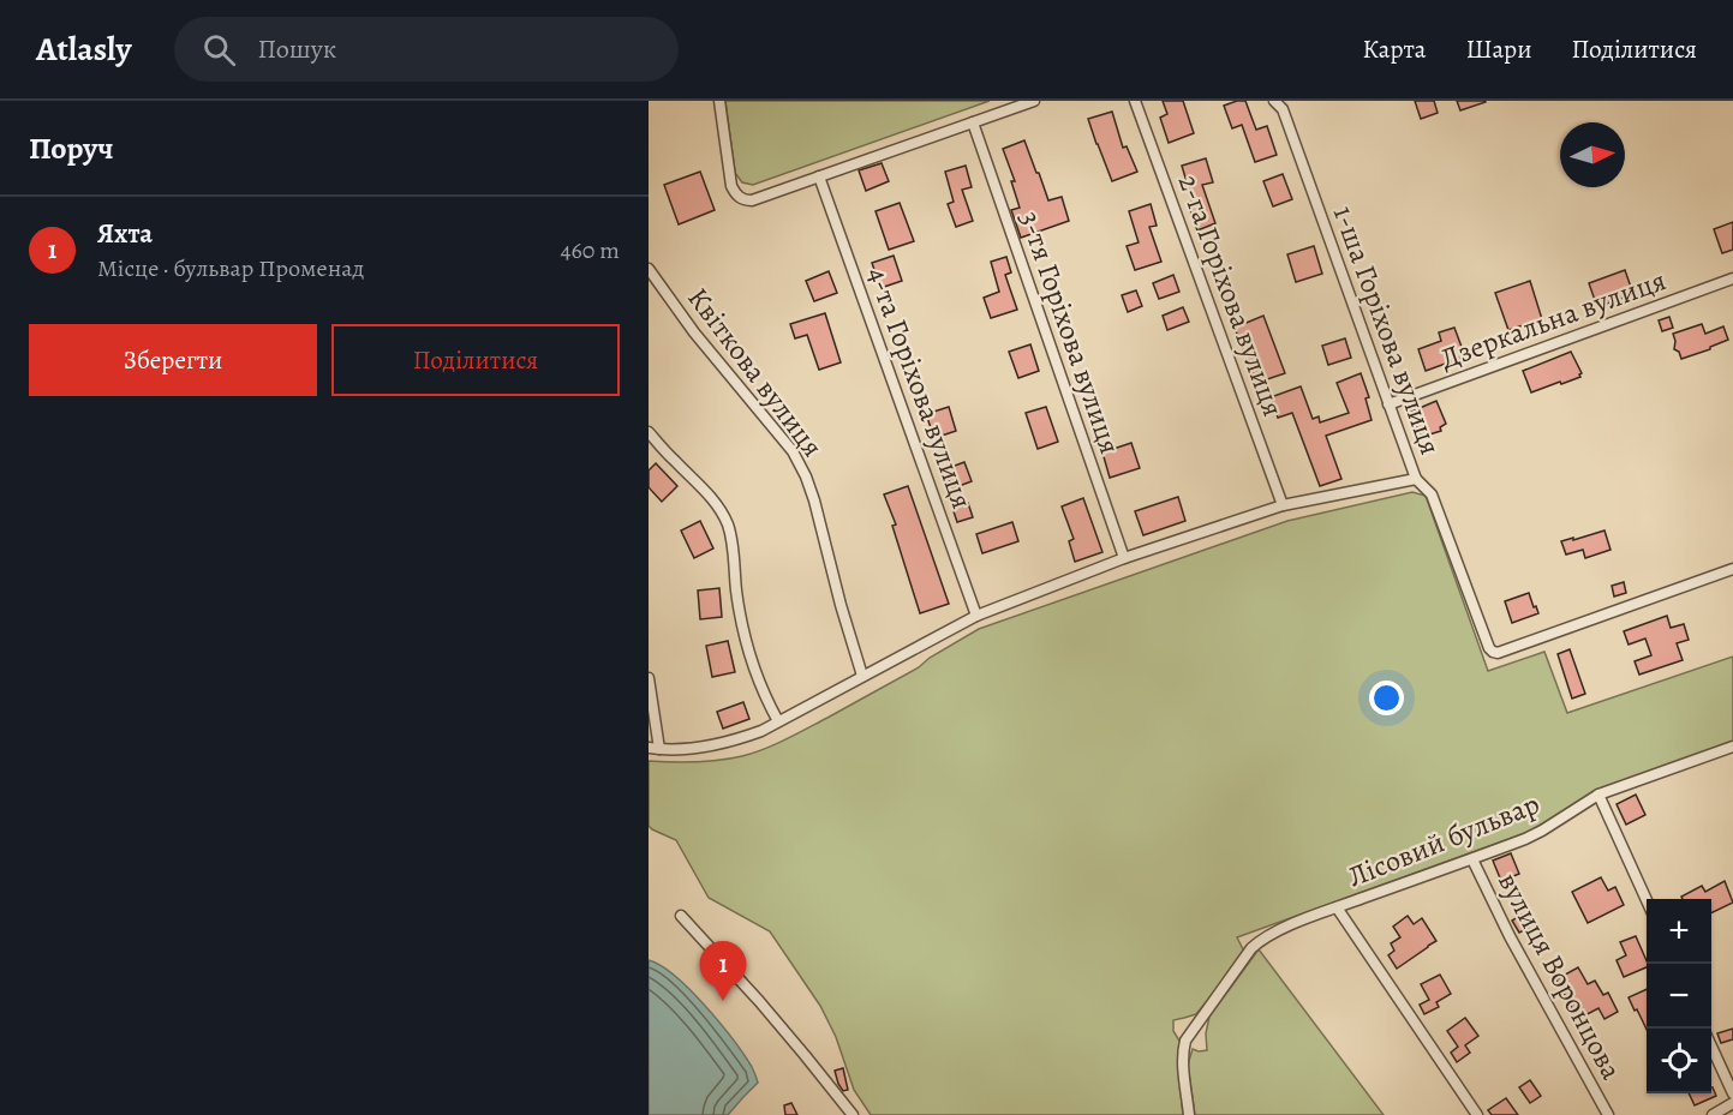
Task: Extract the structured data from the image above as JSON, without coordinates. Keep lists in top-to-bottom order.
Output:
{
  "streets": {
    "street": [
      "2-га Горіхова вулиця",
      "Дзеркальна вулиця",
      "1-ша Горіхова вулиця",
      "3-тя Горіхова вулиця",
      "Квіткова вулиця",
      "4-та Горіхова вулиця",
      "Лісовий бульвар",
      "вулиця Воронцова"
    ]
  },
  "crossings": [
    ["Дзеркальна вулиця", "1-ша Горіхова вулиця"],
    ["Лісовий бульвар", "вулиця Воронцова"]
  ],
  "north": "right",
  "page": {
    "header": "Atlasly",
    "search": "Пошук",
    "nav": ["Карта", "Шари", "Поділитися"],
    "heading": "Поруч",
    "list": [
      {
        "mark": "1",
        "name": "Яхта",
        "note": "Місце · бульвар Променад",
        "value": "460 m"
      }
    ],
    "buttons": ["Зберегти", "Поділитися"],
    "map_buttons": ["+", "−"],
    "pins": "1"
  }
}
